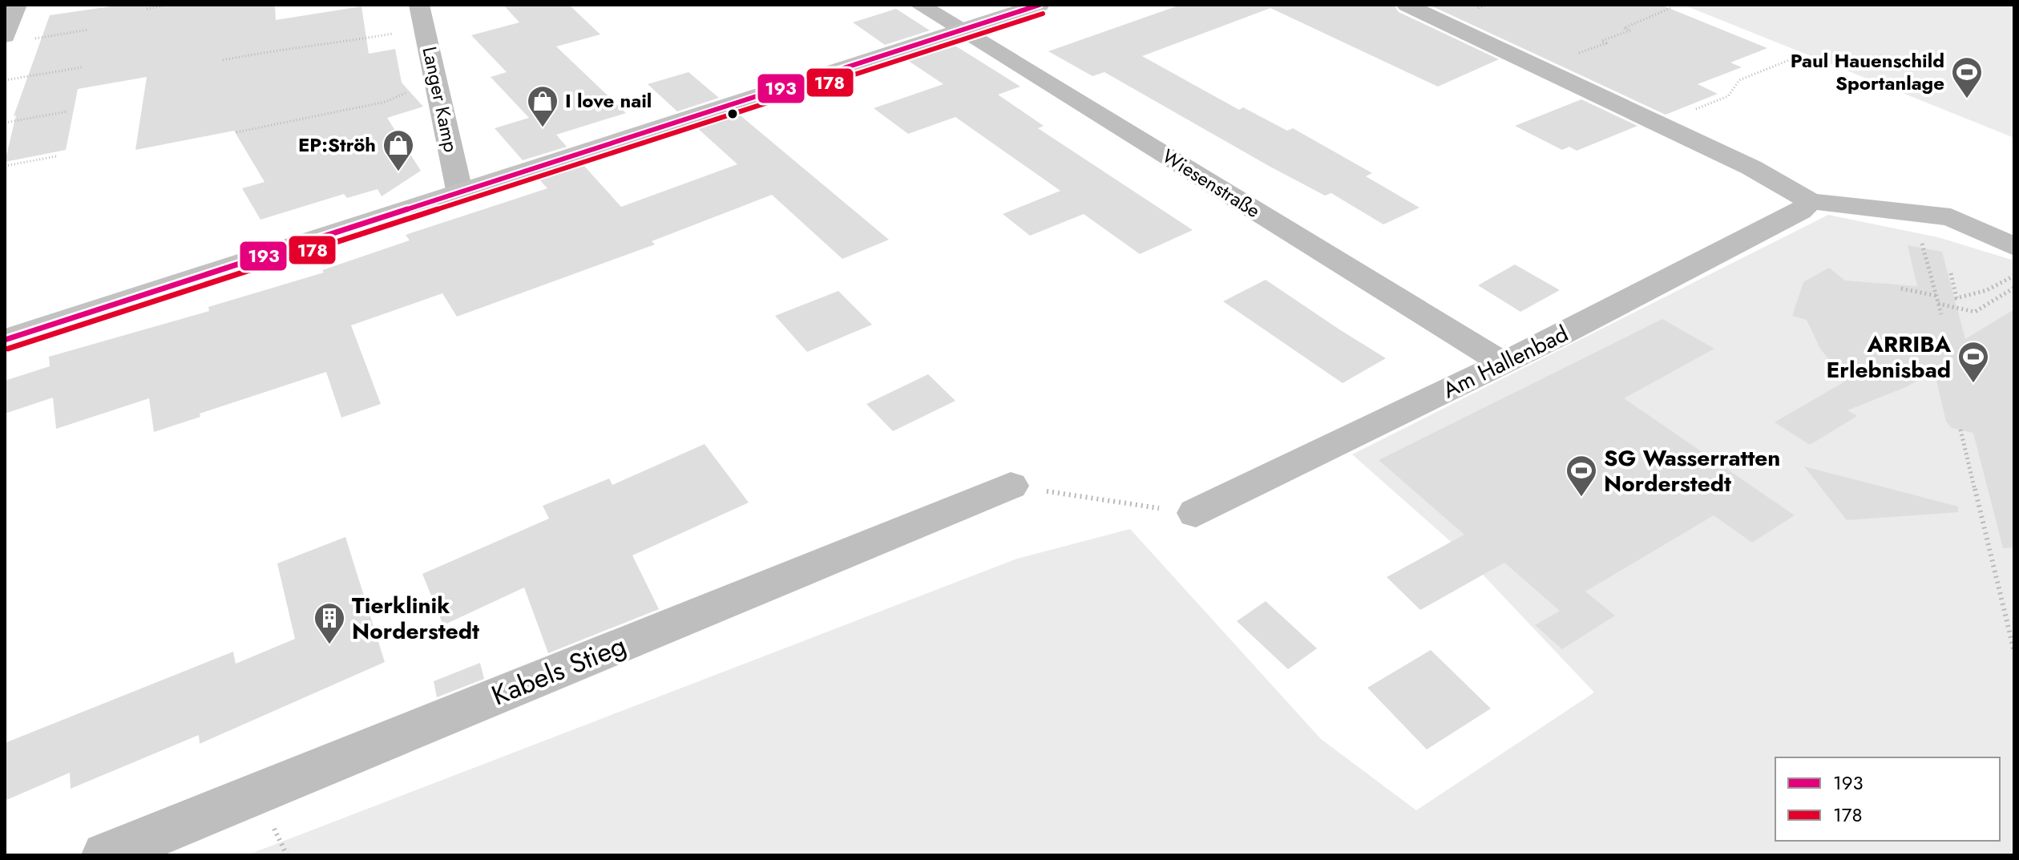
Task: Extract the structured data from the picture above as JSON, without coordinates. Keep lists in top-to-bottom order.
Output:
{
  "streets": {
    "street": [
      "Langer Kamp",
      "Wiesenstraße",
      "Am Hallenbad",
      "Kabels Stieg"
    ]
  },
  "crossings": [
    ["Wiesenstraße", "Am Hallenbad"]
  ],
  "places": {
    "sports": ["Paul Hauenschild Sportanlage", "ARRIBA Erlebnisbad", "SG Wasserratten Norderstedt"],
    "shop": ["I love nail", "EP:Ströh"],
    "building": ["Tierklinik Norderstedt"]
  },
  "lines": ["transit line 193", "transit line 178"],
  "legend": ["193", "178"]
}
